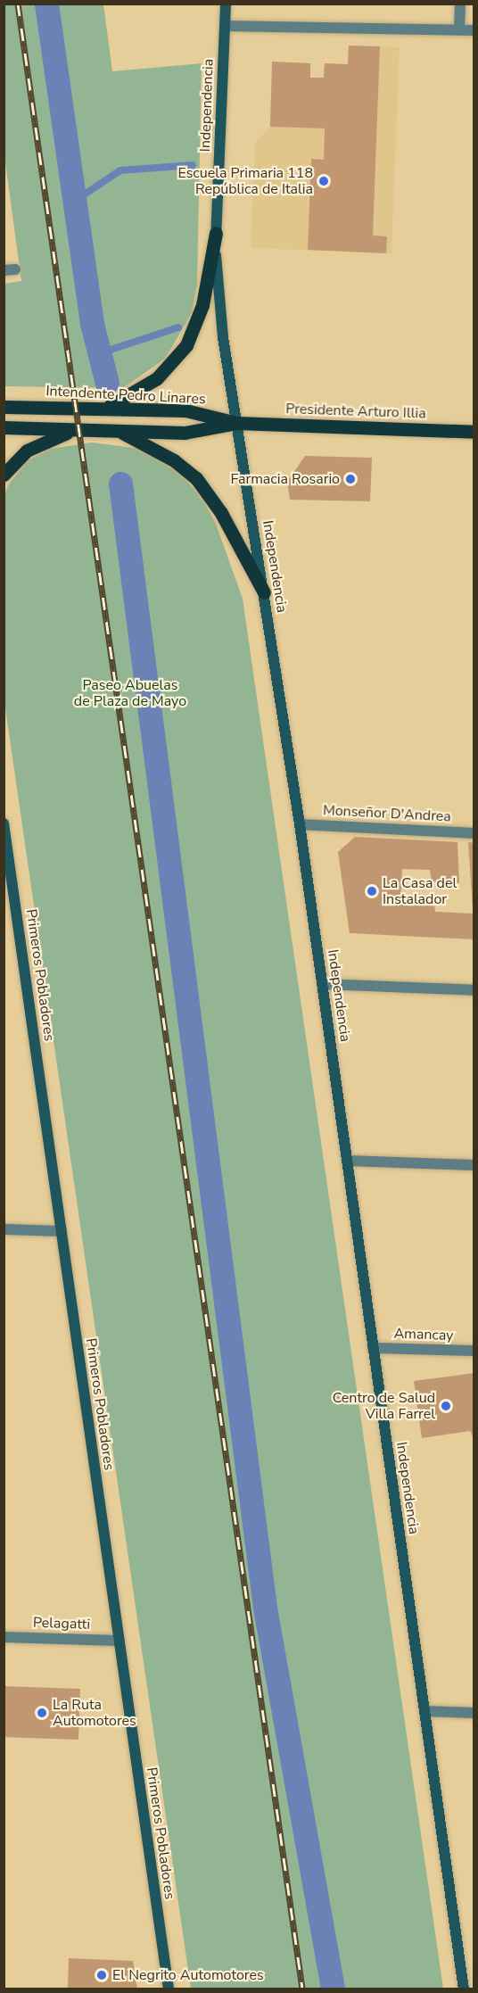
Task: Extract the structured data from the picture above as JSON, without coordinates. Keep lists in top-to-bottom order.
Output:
{
  "streets": {
    "main road": [
      "Independencia",
      "Intendente Pedro Linares",
      "Presidente Arturo Illia",
      "Primeros Pobladores"
    ],
    "street": ["Monseñor D'Andrea", "Amancay", "Pelagatti"]
  },
  "crossings": [
    ["Independencia", "Intendente Pedro Linares"],
    ["Independencia", "Presidente Arturo Illia"],
    ["Independencia", "Monseñor D'Andrea"],
    ["Independencia", "Amancay"],
    ["Intendente Pedro Linares", "Presidente Arturo Illia"],
    ["Primeros Pobladores", "Pelagatti"]
  ],
  "parks": ["Paseo Abuelas de Plaza de Mayo"],
  "places": [
    "Escuela Primaria 118 República de Italia",
    "Farmacia Rosario",
    "La Casa del Instalador",
    "Centro de Salud Villa Farrel",
    "La Ruta Automotores",
    "El Negrito Automotores"
  ]
}
